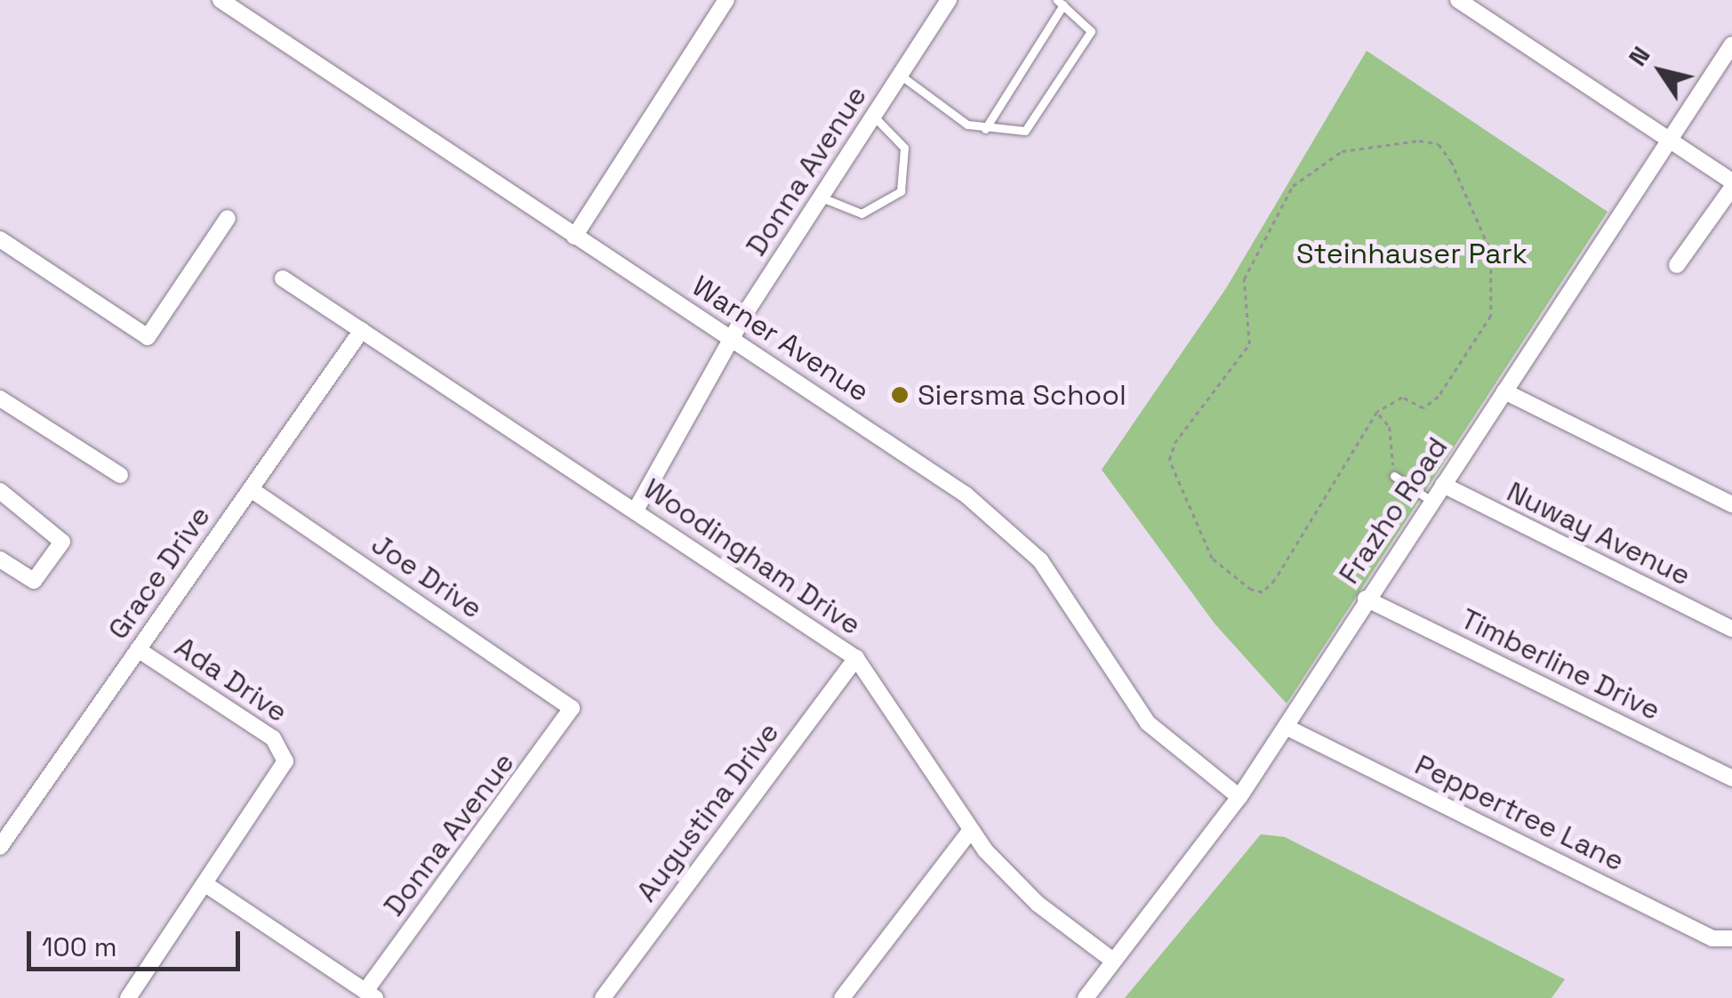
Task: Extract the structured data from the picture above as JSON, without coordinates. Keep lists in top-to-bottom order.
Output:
{
  "streets": {
    "street": [
      "Donna Avenue",
      "Warner Avenue",
      "Frazho Road",
      "Nuway Avenue",
      "Woodingham Drive",
      "Grace Drive",
      "Joe Drive",
      "Timberline Drive",
      "Ada Drive",
      "Augustina Drive",
      "Peppertree Lane"
    ]
  },
  "crossings": [
    ["Donna Avenue", "Warner Avenue"],
    ["Donna Avenue", "Woodingham Drive"],
    ["Donna Avenue", "Joe Drive"],
    ["Warner Avenue", "Frazho Road"],
    ["Frazho Road", "Nuway Avenue"],
    ["Frazho Road", "Woodingham Drive"],
    ["Frazho Road", "Timberline Drive"],
    ["Frazho Road", "Peppertree Lane"],
    ["Woodingham Drive", "Grace Drive"],
    ["Woodingham Drive", "Augustina Drive"],
    ["Grace Drive", "Joe Drive"],
    ["Grace Drive", "Ada Drive"]
  ],
  "parks": ["Steinhauser Park"],
  "places": ["Siersma School"],
  "scale_bar": "100 m",
  "north": "top left"
}
